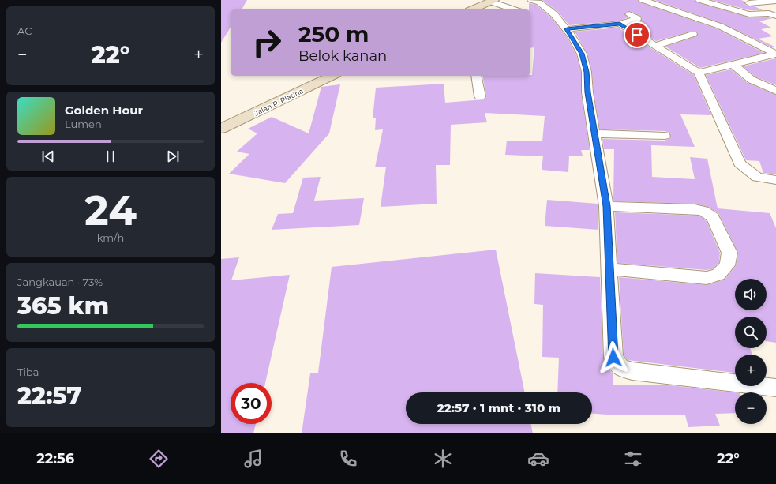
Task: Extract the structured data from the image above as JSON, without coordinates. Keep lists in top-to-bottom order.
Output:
{
  "streets": {
    "street": ["Jalan P. Platina"]
  },
  "page": {
    "tile": [
      "AC",
      ["24", "km/h"],
      ["Jangkauan · 73%", "365 km"],
      ["Tiba", "22:57"]
    ],
    "turn": ["250 m", "Belok kanan"],
    "heat": ["−", "22°", "+"],
    "song": ["Golden Hour", "Lumen"],
    "map_buttons": ["+", "−"],
    "limit": "30",
    "trip": "22:57 · 1 mnt · 310 m",
    "tabs": ["22:56", "22°"]
  }
}
